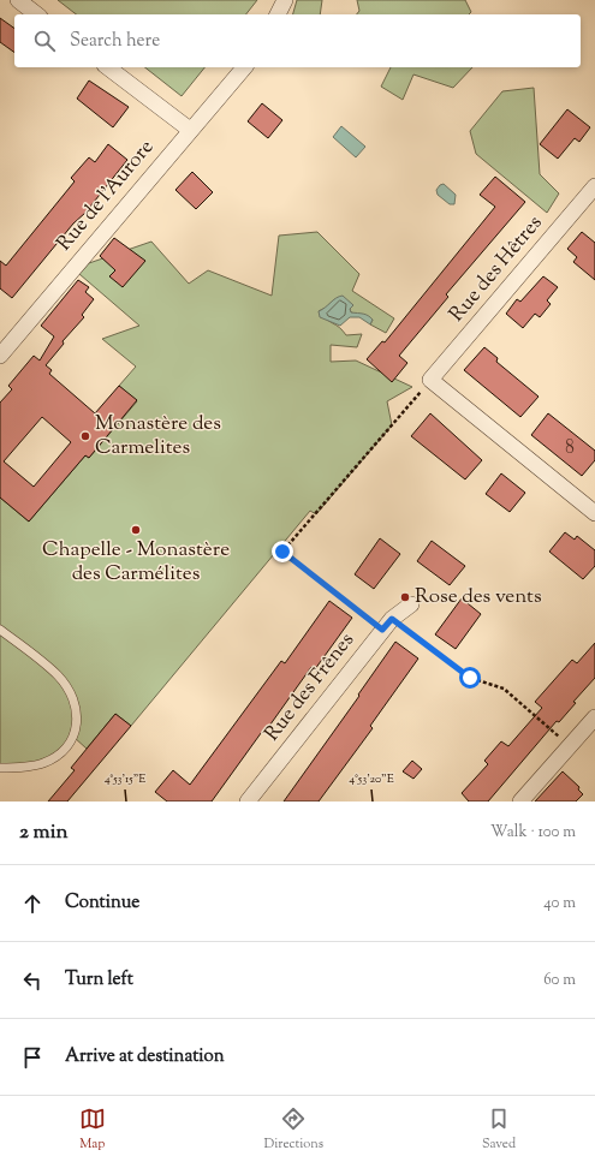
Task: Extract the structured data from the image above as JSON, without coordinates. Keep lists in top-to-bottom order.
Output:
{
  "streets": {
    "street": ["Rue de l'Aurore", "Rue des Hêtres", "Rue des Frênes"]
  },
  "places": ["Monastère des Carmelites", "Chapelle - Monastère des Carmélites", "Rose des vents"],
  "house_numbers": ["8"],
  "page": {
    "search": "Search here",
    "heading": ["2 min", "Walk · 100 m"],
    "list": [
      ["Continue", "40 m"],
      ["Turn left", "60 m"],
      "Arrive at destination"
    ],
    "nav": ["Map", "Directions", "Saved"]
  },
  "coordinates": ["4°53'15\"E", "4°53'20\"E"]
}
